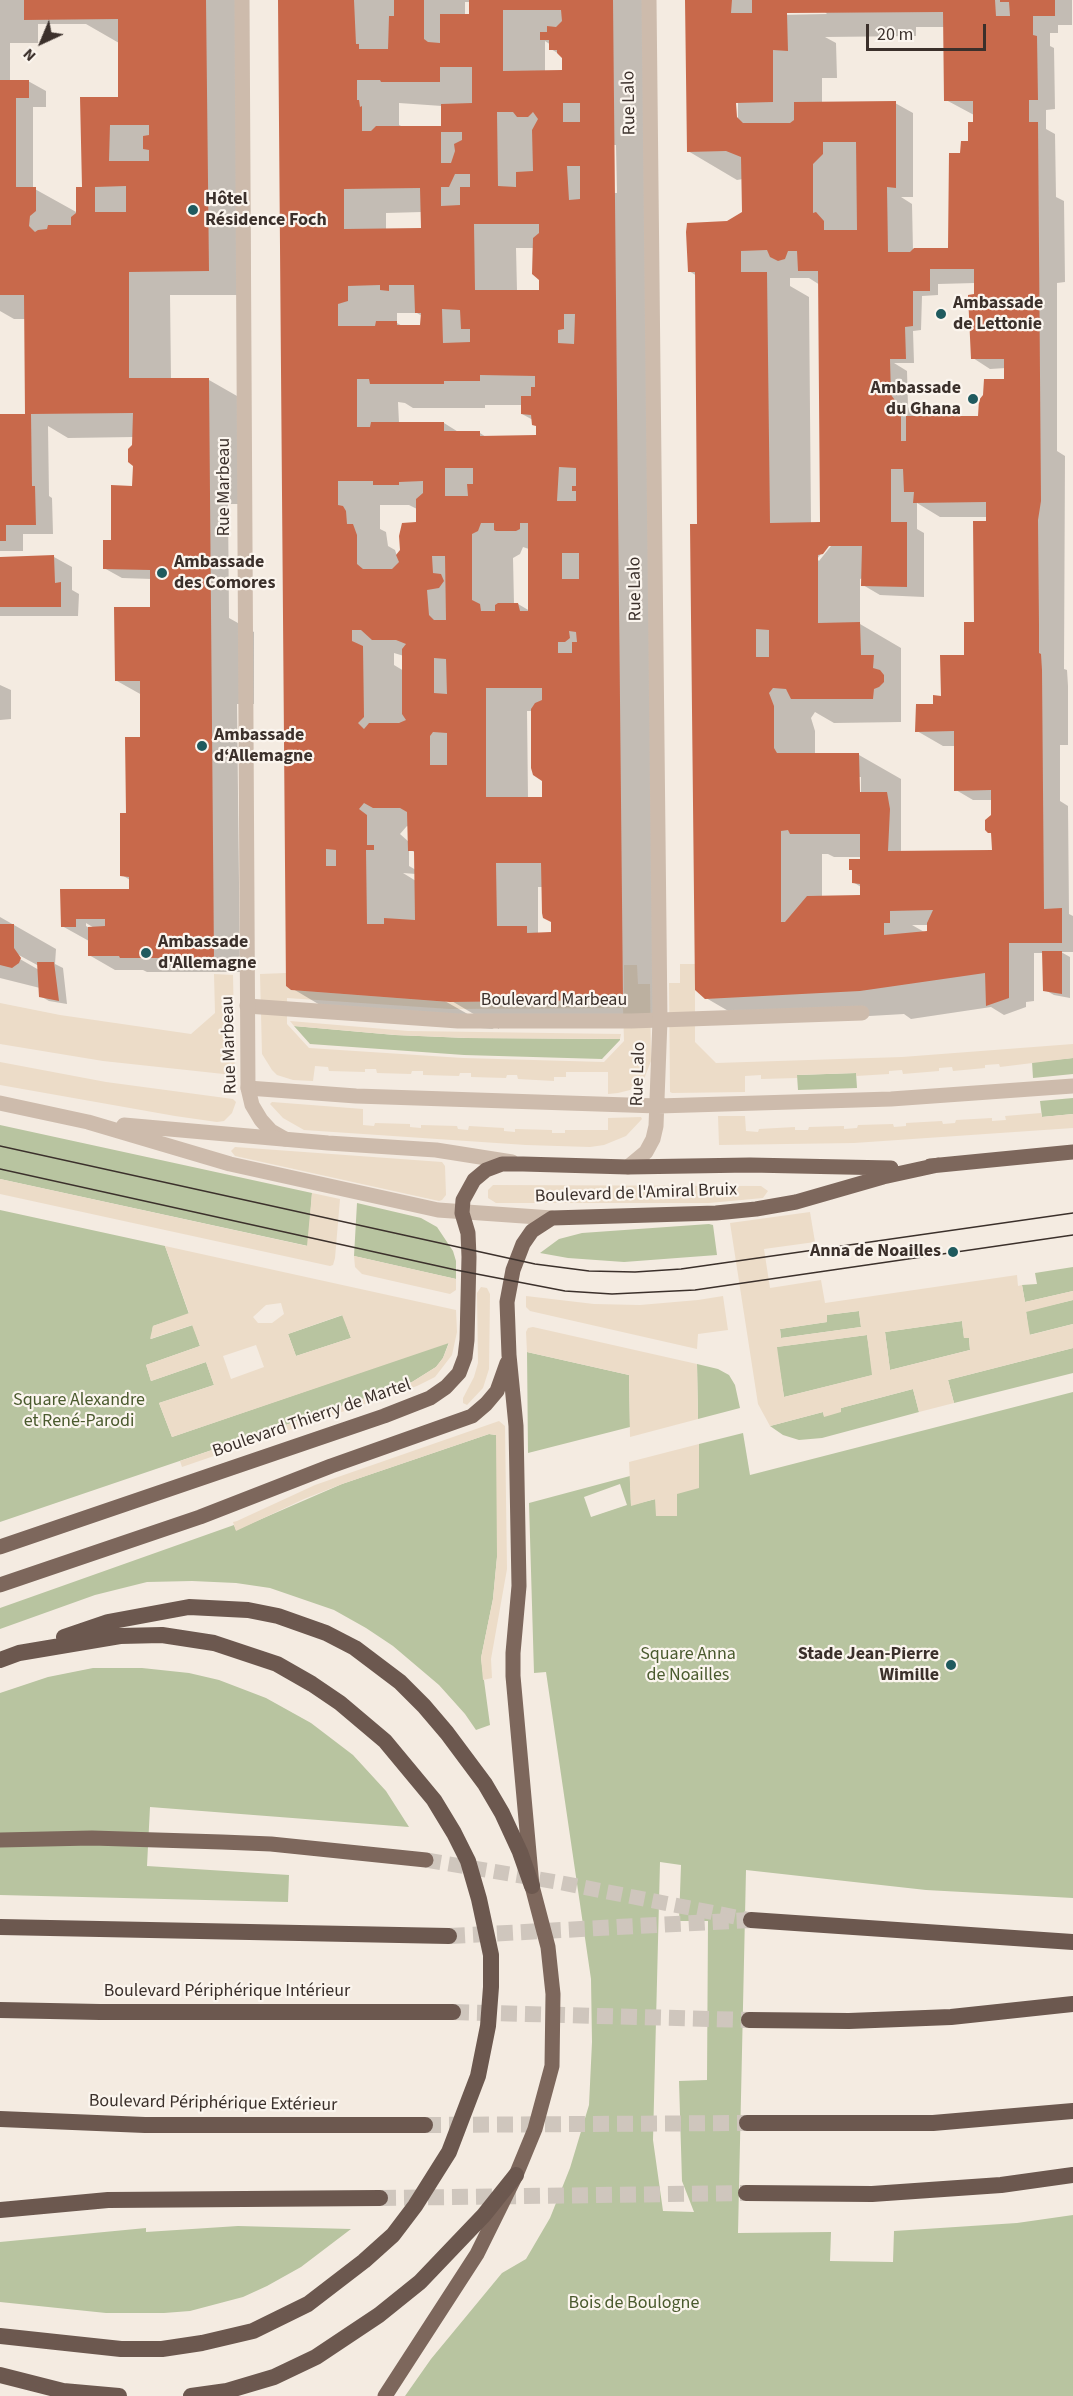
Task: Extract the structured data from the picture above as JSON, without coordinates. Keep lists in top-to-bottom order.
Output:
{
  "streets": {
    "highway": ["Boulevard Périphérique Intérieur", "Boulevard Périphérique Extérieur"],
    "main road": ["Boulevard de l'Amiral Bruix", "Boulevard Thierry de Martel"],
    "street": ["Rue Lalo", "Rue Marbeau", "Boulevard Marbeau"]
  },
  "crossings": [
    ["Rue Lalo", "Boulevard Marbeau"],
    ["Rue Lalo", "Boulevard de l'Amiral Bruix"],
    ["Rue Marbeau", "Boulevard Marbeau"],
    ["Rue Marbeau", "Boulevard de l'Amiral Bruix"],
    ["Boulevard de l'Amiral Bruix", "Boulevard Thierry de Martel"]
  ],
  "parks": ["Square Alexandre et René-Parodi", "Square Anna de Noailles", "Bois de Boulogne"],
  "places": [
    "Hôtel Résidence Foch",
    "Ambassade de Lettonie",
    "Ambassade du Ghana",
    "Ambassade des Comores",
    "Ambassade d‘Allemagne",
    "Ambassade d'Allemagne",
    "Anna de Noailles",
    "Stade Jean-Pierre Wimille"
  ],
  "scale_bar": "20 m",
  "north": "bottom left"
}
